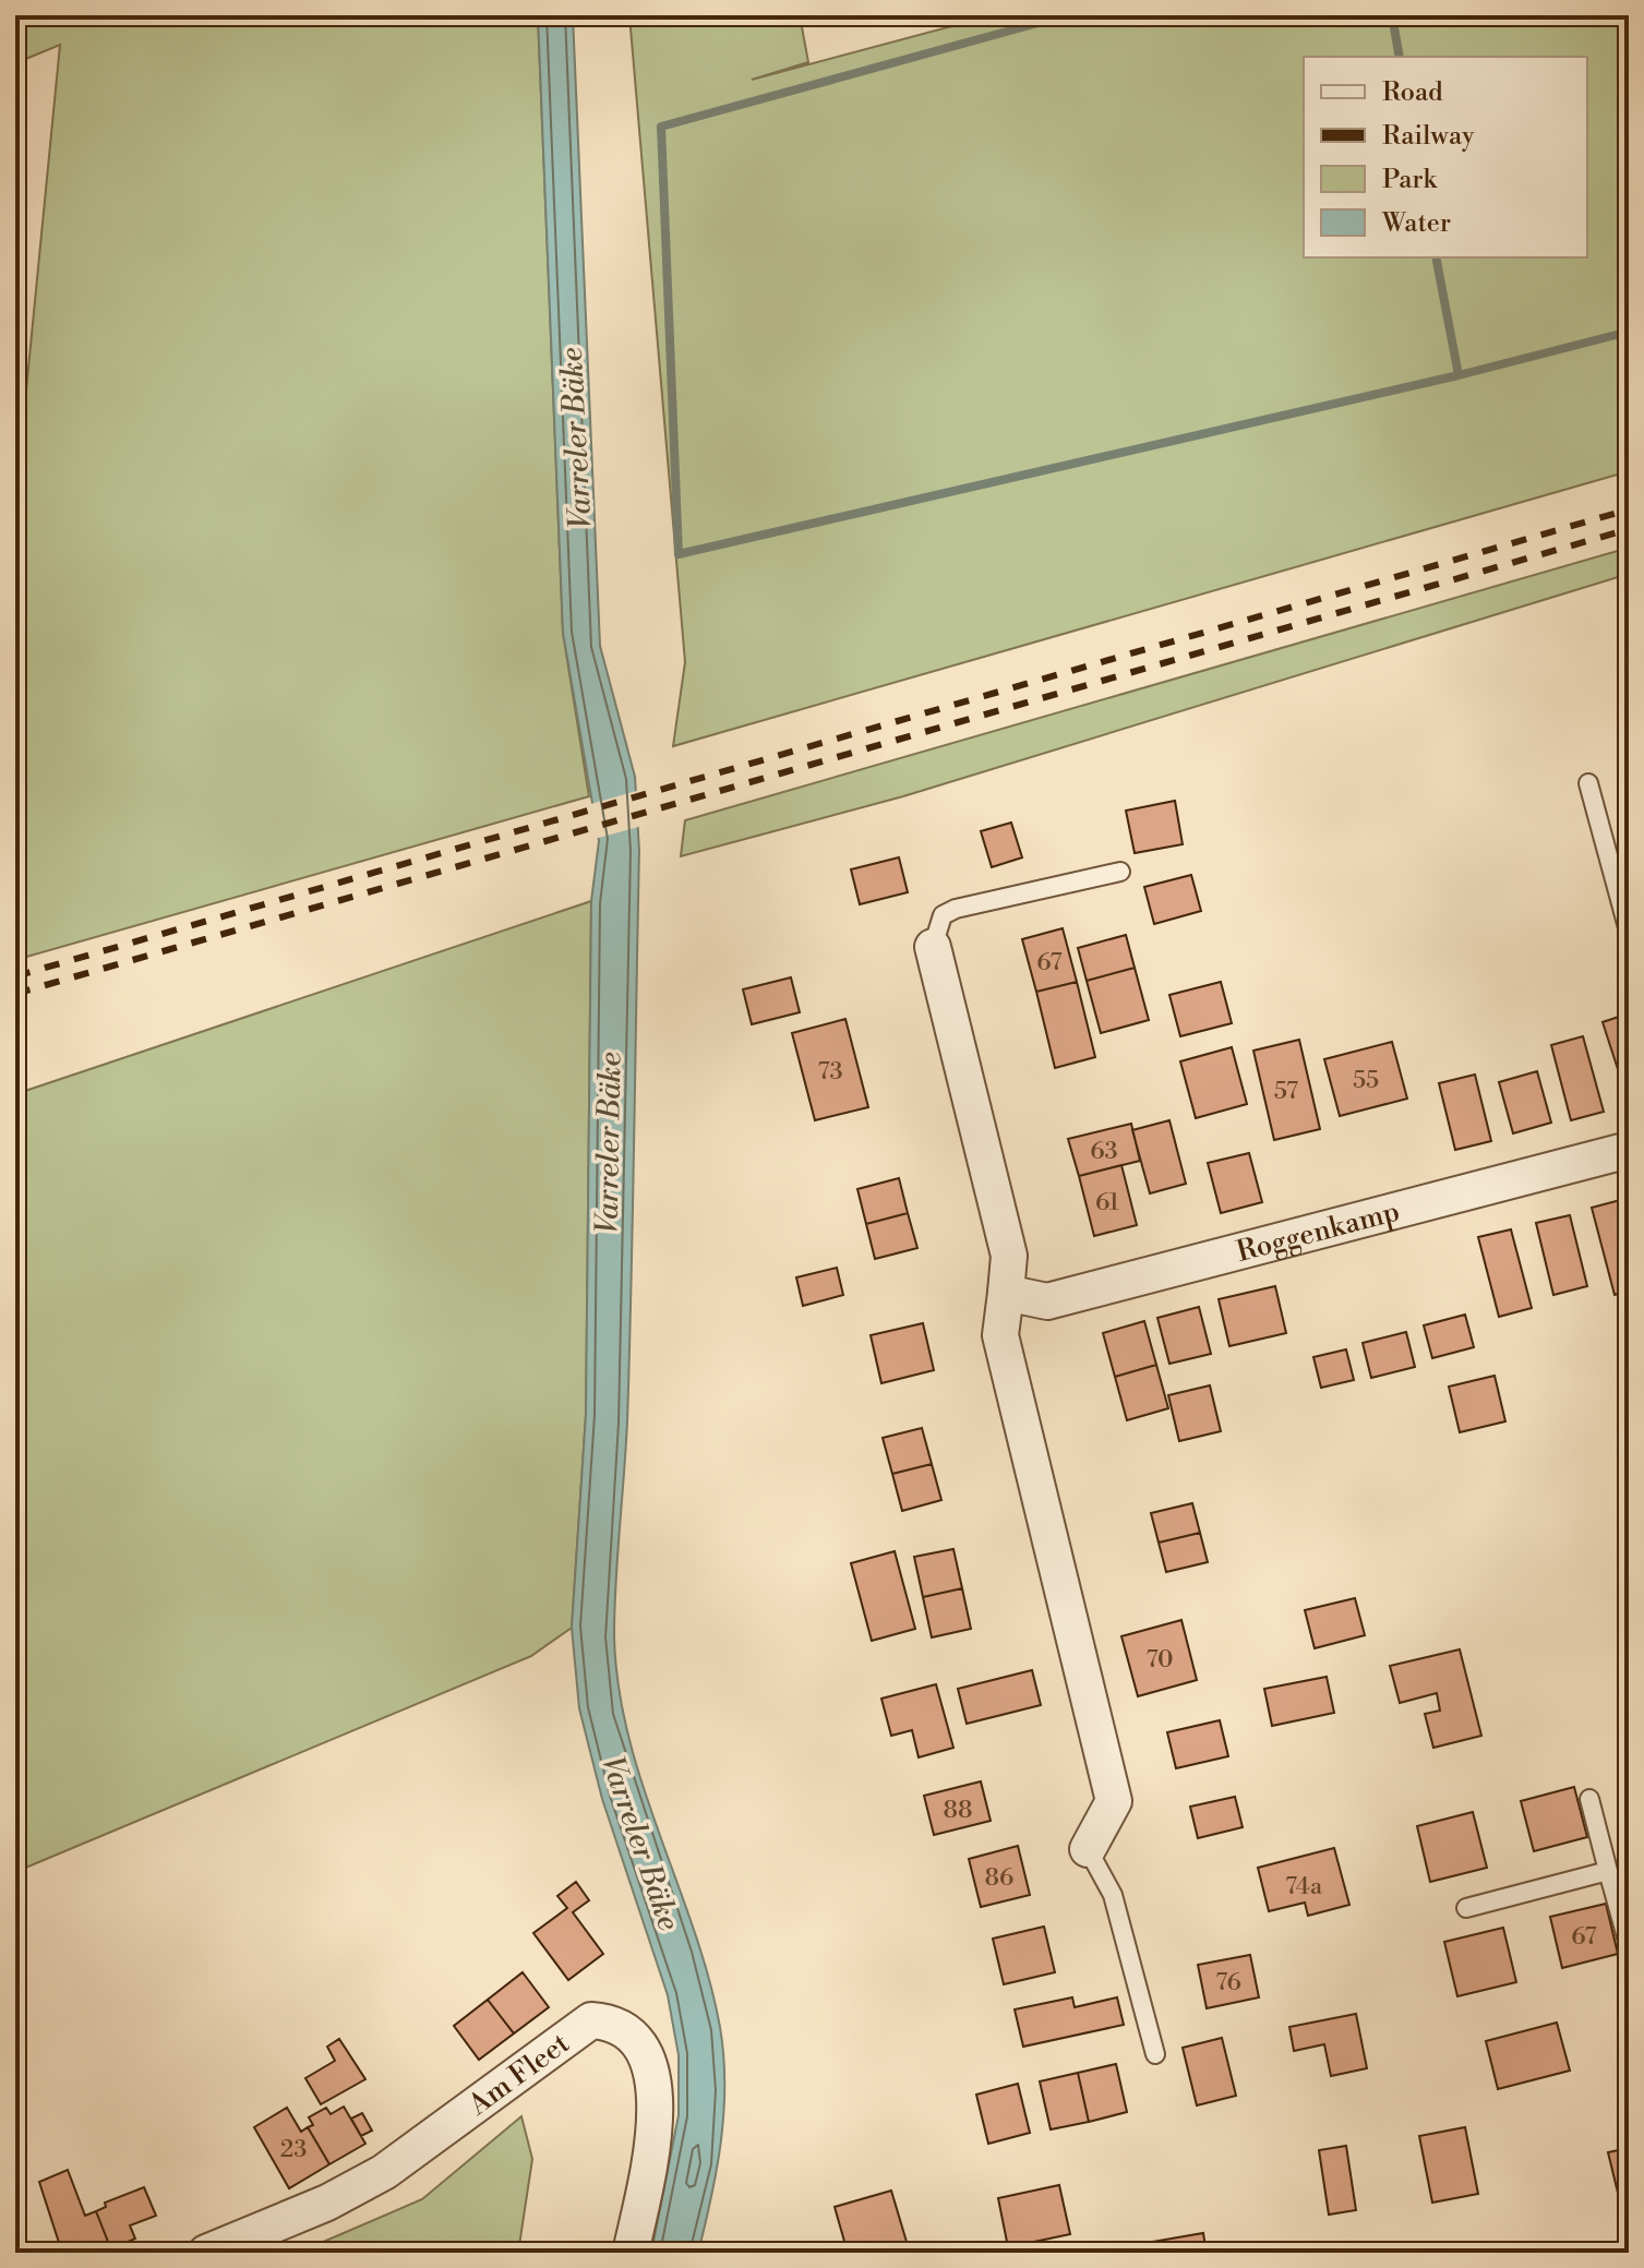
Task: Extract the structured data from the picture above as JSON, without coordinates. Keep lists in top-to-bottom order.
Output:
{
  "streets": {
    "street": ["Roggenkamp", "Am Fleet"]
  },
  "water": ["Varreler Bäke"],
  "house_numbers": [
    "67",
    "73",
    "55",
    "57",
    "63",
    "61",
    "70",
    "88",
    "86",
    "74a",
    "67",
    "76",
    "23"
  ],
  "legend": [
    "Road",
    "Railway",
    "Park",
    "Water"
  ]
}
